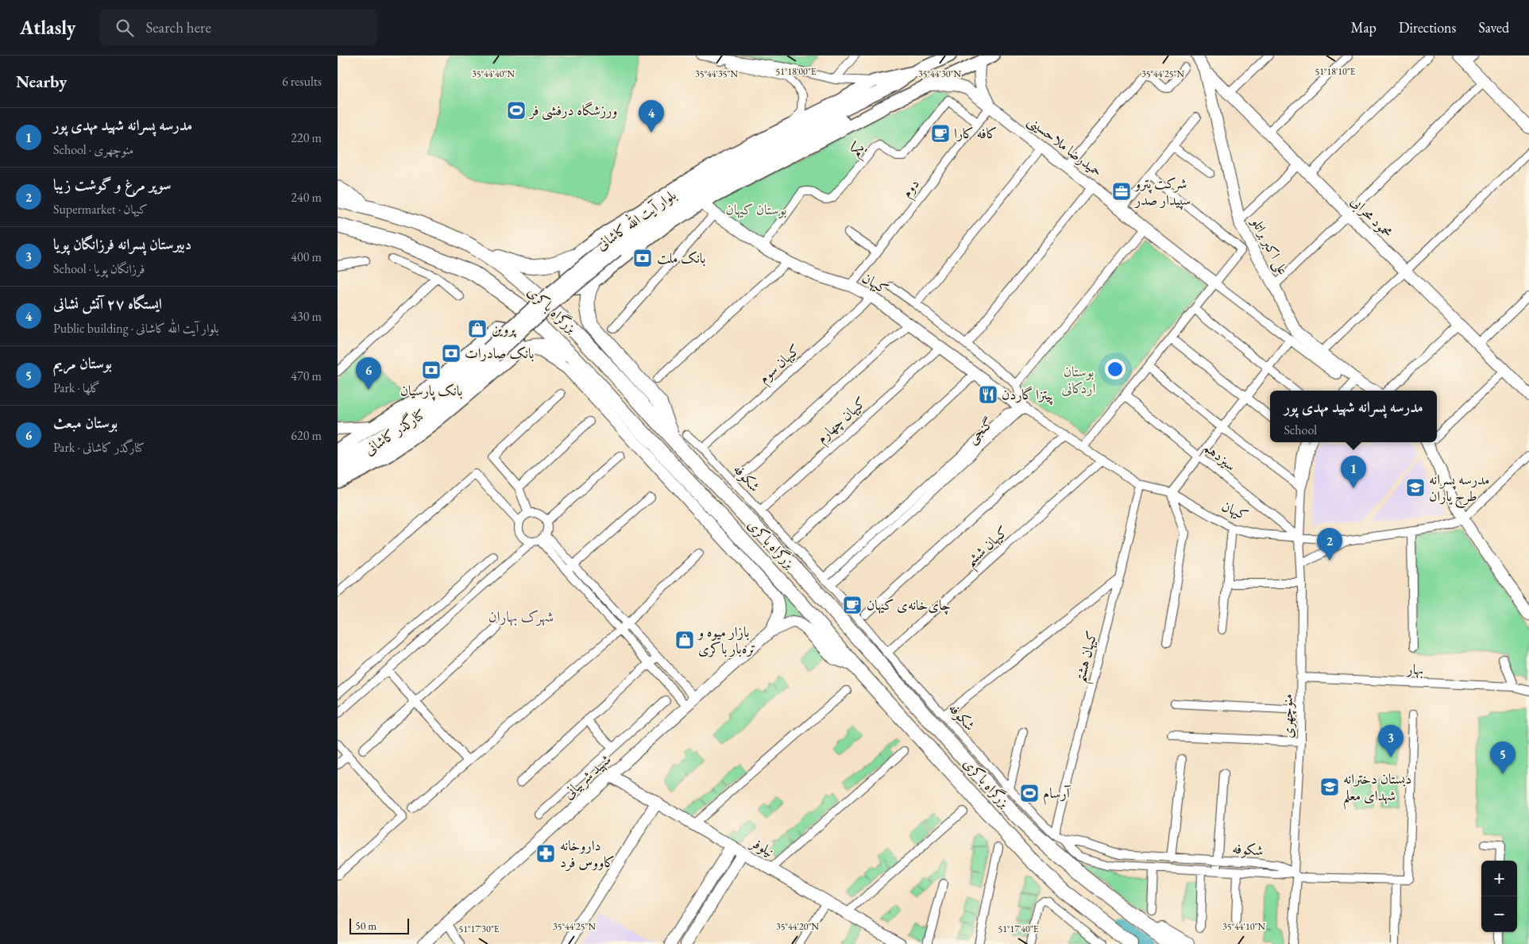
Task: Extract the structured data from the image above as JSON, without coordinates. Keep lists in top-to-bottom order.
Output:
{
  "streets": {
    "highway": ["بزرگراه باکری"],
    "main road": ["بلوار آیت الله کاشانی", "کنارگذر کاشانی"],
    "street": [
      "حمیدرضا ملاحسینی",
      "یکم",
      "دوم",
      "محمود محرابی",
      "علی اکبر براتلو",
      "کیهان",
      "کیهان سوم",
      "کیهان چهارم",
      "گنجی",
      "سیزدهم",
      "شکوفه",
      "کیهان ششم",
      "کیهان هشتم",
      "بهار",
      "منوچهری",
      "شهید شربیانی",
      "نیلوفر"
    ]
  },
  "crossings": [
    ["حمیدرضا ملاحسینی", "دوم"],
    ["حمیدرضا ملاحسینی", "بلوار آیت الله کاشانی"],
    ["یکم", "دوم"],
    ["یکم", "کیهان"],
    ["دوم", "کیهان"],
    ["محمود محرابی", "علی اکبر براتلو"],
    ["کیهان", "کیهان سوم"],
    ["کیهان", "کیهان چهارم"],
    ["کیهان", "گنجی"],
    ["کیهان", "سیزدهم"],
    ["کیهان", "کیهان ششم"],
    ["کیهان", "کیهان هشتم"],
    ["کیهان", "منوچهری"],
    ["کیهان سوم", "شکوفه"],
    ["کیهان چهارم", "شکوفه"],
    ["گنجی", "شکوفه"],
    ["سیزدهم", "منوچهری"],
    ["شکوفه", "کیهان ششم"],
    ["شکوفه", "کیهان هشتم"],
    ["شکوفه", "منوچهری"],
    ["بهار", "منوچهری"],
    ["شهید شربیانی", "نیلوفر"]
  ],
  "districts": ["شهرک بهاران"],
  "parks": ["بوستان کیهان", "بوستان اردکانی"],
  "places": {
    "sports": ["ورزشگاه درفشی فر", "آرسام"],
    "cafe": ["کافه کارا", "چای‌خانه‌ی کیهان"],
    "office": ["شرکت پترو سپیدار صدر"],
    "bank": ["بانک ملت", "بانک صادرات", "بانک پارسیان"],
    "shop": ["پروین", "بازار میوه و تره‌بار باکری"],
    "restaurant": ["پیتزا گاردن"],
    "school or university": ["مدرسه پسرانه طرح یاران", "دبستان دخترانه شهدای معلم"],
    "pharmacy": ["داروخانه کاووس فرد"]
  },
  "scale_bar": "50 m",
  "page": {
    "header": "Atlasly",
    "search": "Search here",
    "nav": ["Map", "Directions", "Saved"],
    "heading": ["Nearby", "6 results"],
    "pins": [
      "4",
      "6",
      "1",
      "2",
      "3",
      "5"
    ],
    "list": [
      {
        "mark": "1",
        "name": "مدرسه پسرانه شهید مهدی پور",
        "note": "School · منوچهری",
        "value": "220 m"
      },
      {
        "mark": "2",
        "name": "سوپر مرغ و گوشت زیبا",
        "note": "Supermarket · کیهان",
        "value": "240 m"
      },
      {
        "mark": "3",
        "name": "دبیرستان پسرانه فرزانگان پویا",
        "note": "School · فرزانگان پویا",
        "value": "400 m"
      },
      {
        "mark": "4",
        "name": "ایستگاه ۲۷ آتش نشانی",
        "note": "Public building · بلوار آیت الله کاشانی",
        "value": "430 m"
      },
      {
        "mark": "5",
        "name": "بوستان مریم",
        "note": "Park · گلها",
        "value": "470 m"
      },
      {
        "mark": "6",
        "name": "بوستان مبعث",
        "note": "Park · کنارگذر کاشانی",
        "value": "620 m"
      }
    ],
    "popup": ["مدرسه پسرانه شهید مهدی پور", "School"],
    "map_buttons": ["+", "−"],
    "scale": "50 m"
  },
  "coordinates": [
    "51°18'00\"E",
    "51°18'10\"E",
    "35°44'40\"N",
    "35°44'35\"N",
    "35°44'30\"N",
    "35°44'25\"N",
    "35°44'20\"N",
    "35°44'10\"N",
    "51°17'30\"E",
    "51°17'40\"E"
  ]
}
